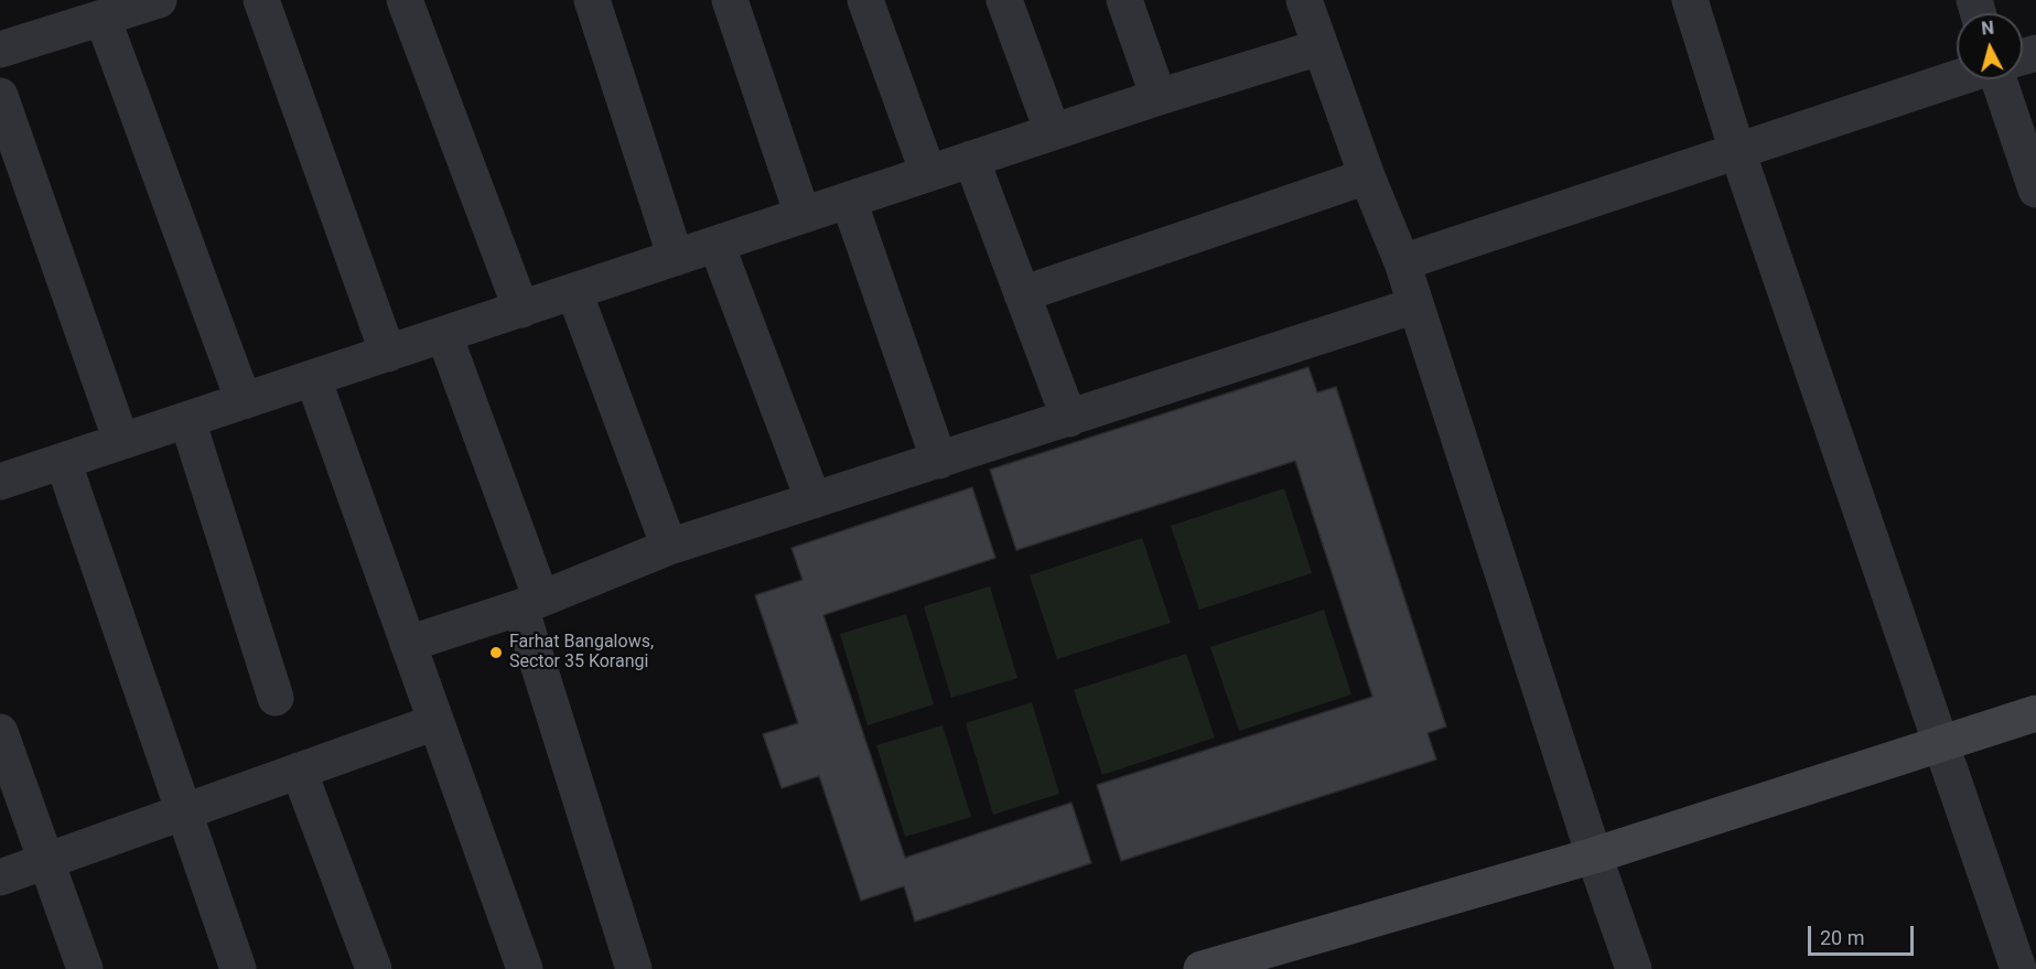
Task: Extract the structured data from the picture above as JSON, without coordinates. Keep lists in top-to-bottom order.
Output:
{
  "places": ["Farhat Bangalows, Sector 35 Korangi"],
  "scale_bar": "20 m",
  "north": "top"
}
